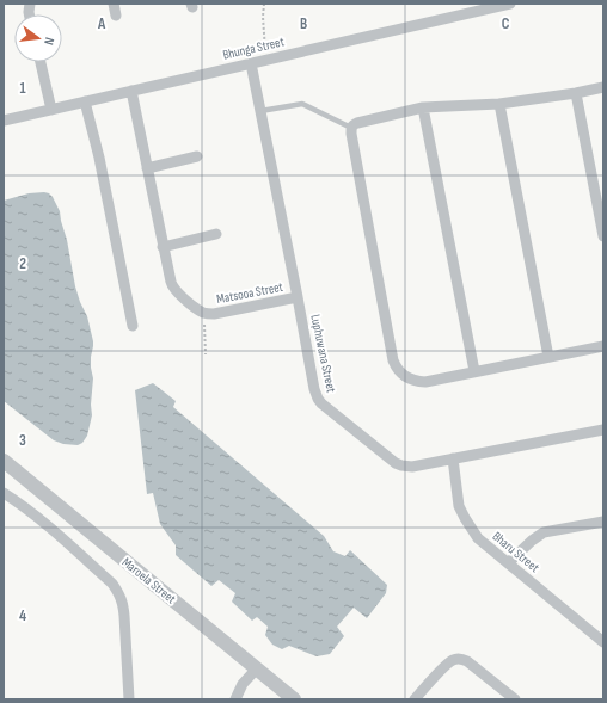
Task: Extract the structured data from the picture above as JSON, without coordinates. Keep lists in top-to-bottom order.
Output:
{
  "streets": {
    "street": [
      "Bhunga Street",
      "Matsooa Street",
      "Luphuwana Street",
      "Bharu Street",
      "Maroela Street"
    ]
  },
  "crossings": [
    ["Bhunga Street", "Matsooa Street"],
    ["Bhunga Street", "Luphuwana Street"],
    ["Matsooa Street", "Luphuwana Street"],
    ["Luphuwana Street", "Bharu Street"]
  ],
  "north": "right",
  "grid": {
    "columns": ["A", "B", "C"],
    "rows": [
      "1",
      "2",
      "3",
      "4"
    ]
  }
}
